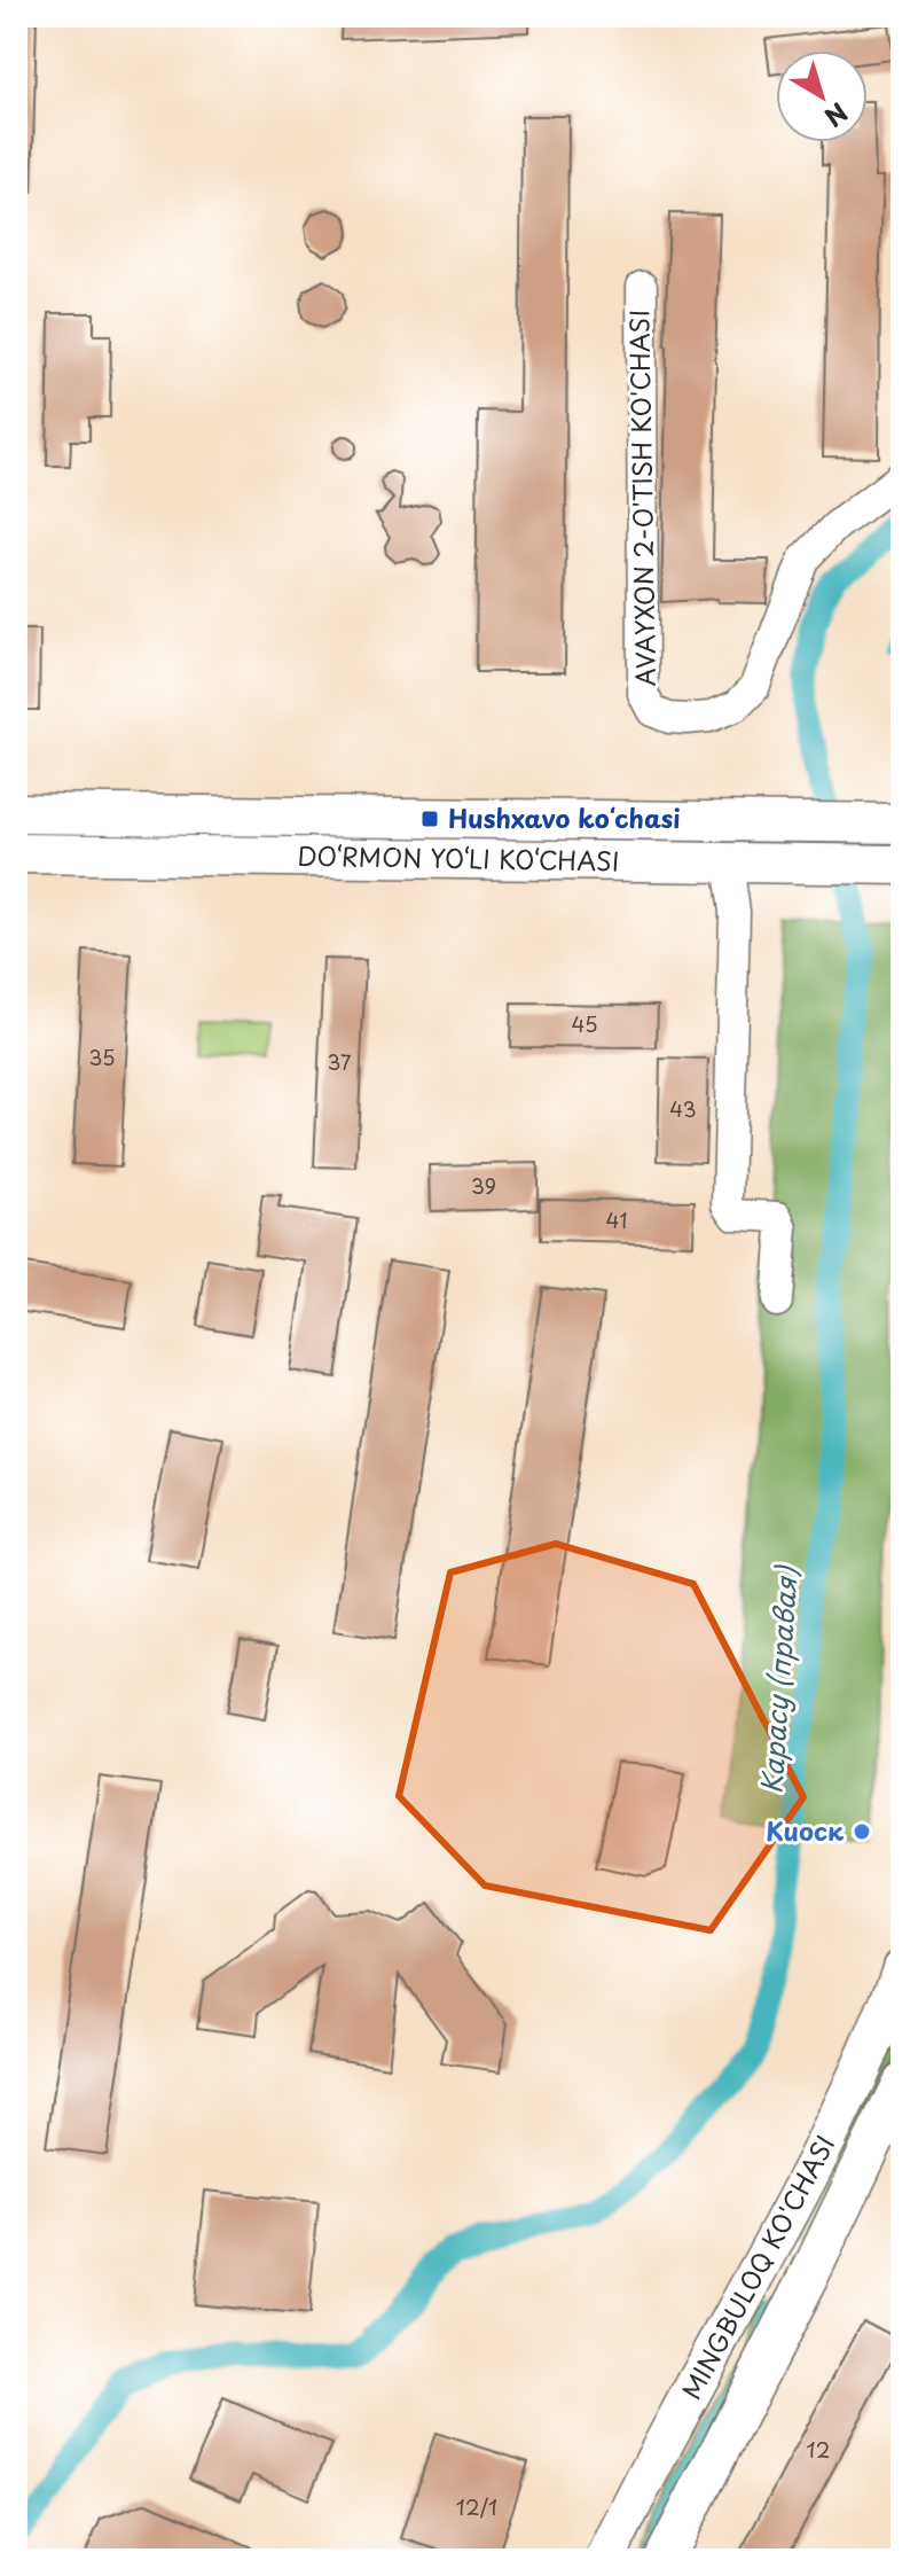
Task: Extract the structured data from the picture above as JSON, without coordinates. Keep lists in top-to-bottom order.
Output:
{
  "streets": {
    "main road": ["DO‘RMON YO‘LI KO‘CHASI", "MINGBULOQ KO'CHASI"],
    "street": ["AVAYXON 2-O'TISH KO'CHASI"]
  },
  "water": ["Карасу (правая)"],
  "places": {
    "transit": ["Hushxavo koʻchasi"],
    "other": ["Киоск"]
  },
  "house_numbers": [
    "45",
    "35",
    "37",
    "43",
    "39",
    "41",
    "12",
    "12/1"
  ],
  "north": "bottom right"
}
